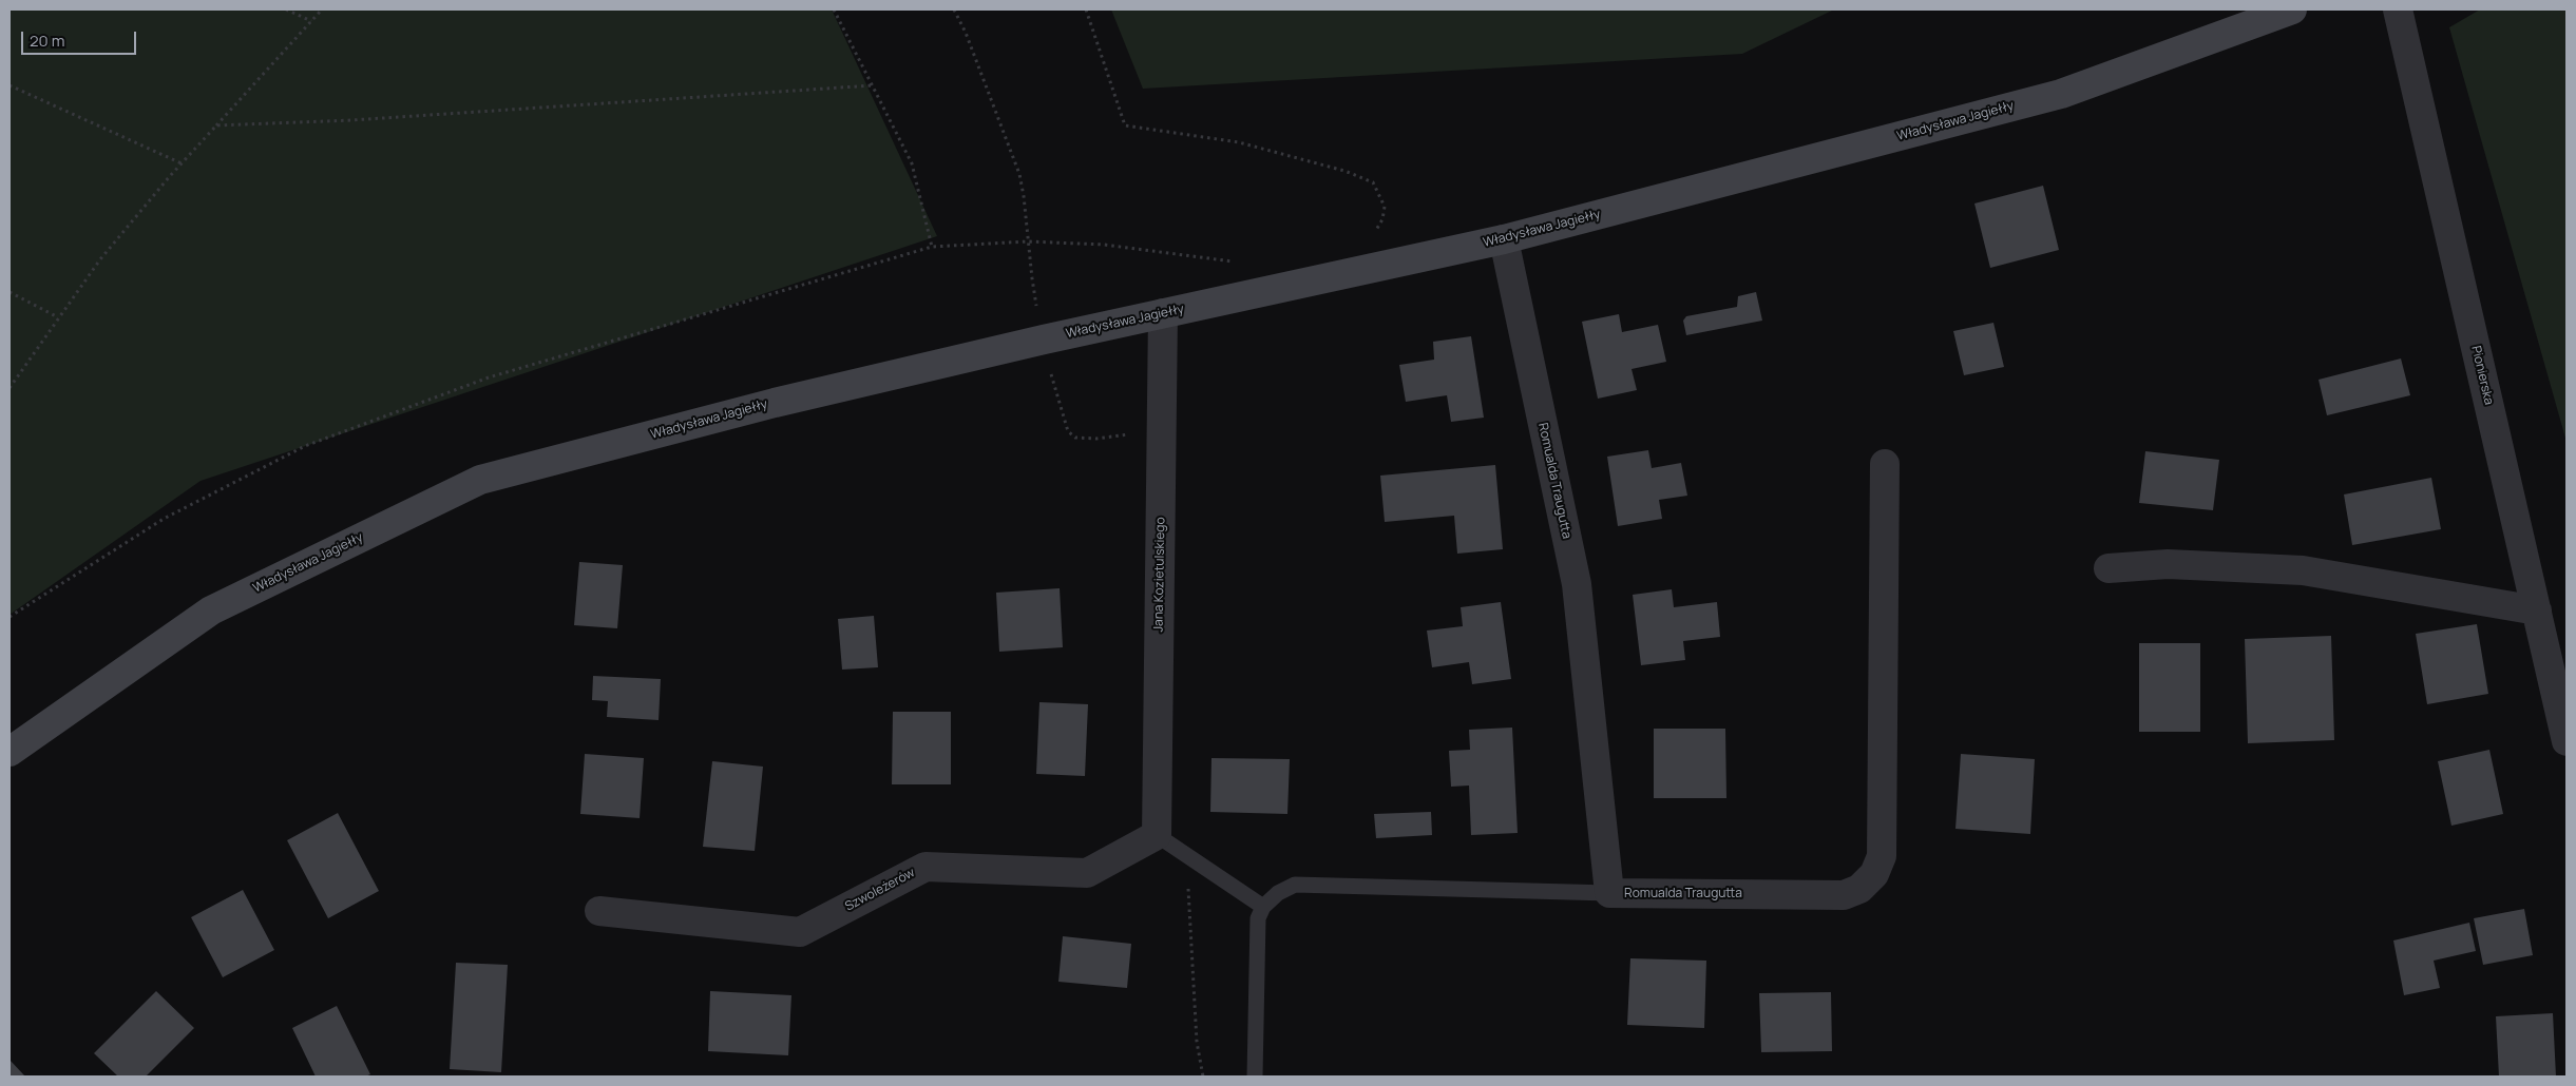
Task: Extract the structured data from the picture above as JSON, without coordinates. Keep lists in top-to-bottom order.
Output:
{
  "streets": {
    "main road": ["Władysława Jagiełły"],
    "street": [
      "Pionierska",
      "Romualda Traugutta",
      "Jana Kozietulskiego",
      "Szwoleżerów"
    ]
  },
  "crossings": [
    ["Władysława Jagiełły", "Romualda Traugutta"],
    ["Władysława Jagiełły", "Jana Kozietulskiego"],
    ["Jana Kozietulskiego", "Szwoleżerów"]
  ],
  "scale_bar": "20 m"
}
